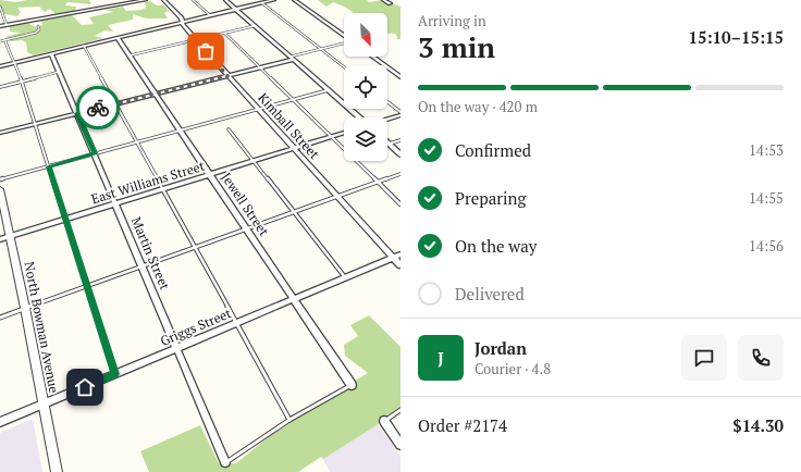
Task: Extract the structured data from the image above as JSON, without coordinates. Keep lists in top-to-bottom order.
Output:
{
  "streets": {
    "street": [
      "Kimball Street",
      "East Williams Street",
      "Jewell Street",
      "Martin Street",
      "North Bowman Avenue",
      "Griggs Street"
    ]
  },
  "crossings": [
    ["Kimball Street", "East Williams Street"],
    ["Kimball Street", "Griggs Street"],
    ["East Williams Street", "Jewell Street"],
    ["East Williams Street", "Martin Street"],
    ["East Williams Street", "North Bowman Avenue"],
    ["Jewell Street", "Griggs Street"],
    ["Martin Street", "Griggs Street"],
    ["North Bowman Avenue", "Griggs Street"]
  ],
  "north": "bottom right",
  "page": {
    "heading": ["3 min", "Arriving in", "15:10–15:15"],
    "panel": [
      "Jordan",
      "Courier · 4.8",
      "Order #2174",
      "$14.30"
    ],
    "bar": "On the way · 420 m",
    "list": [
      ["Confirmed", "14:53"],
      ["Preparing", "14:55"],
      ["On the way", "14:56"],
      "Delivered"
    ],
    "round": "J"
  }
}
